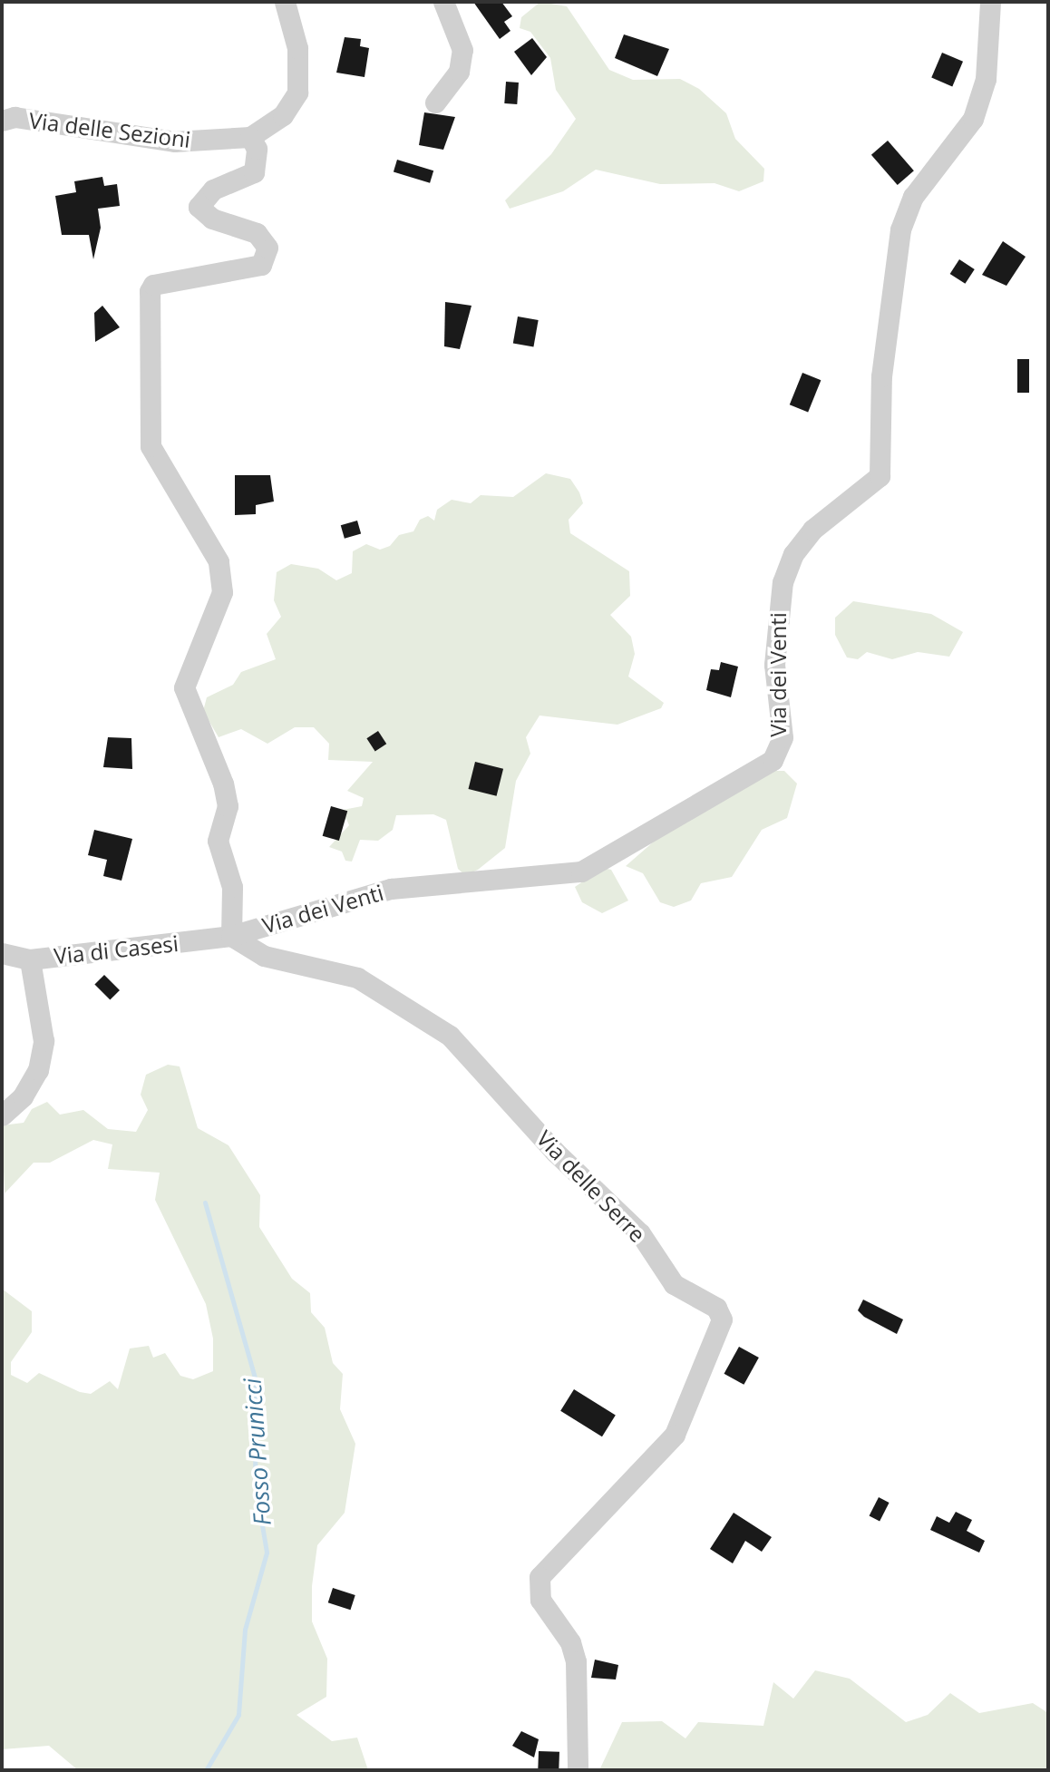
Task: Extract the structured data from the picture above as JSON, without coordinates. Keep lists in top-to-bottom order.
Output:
{
  "streets": {
    "street": [
      "Via delle Sezioni",
      "Via dei Venti",
      "Via di Casesi",
      "Via delle Serre"
    ]
  },
  "crossings": [
    ["Via dei Venti", "Via di Casesi"],
    ["Via dei Venti", "Via delle Serre"],
    ["Via di Casesi", "Via delle Serre"]
  ],
  "water": ["Fosso Prunicci"]
}
